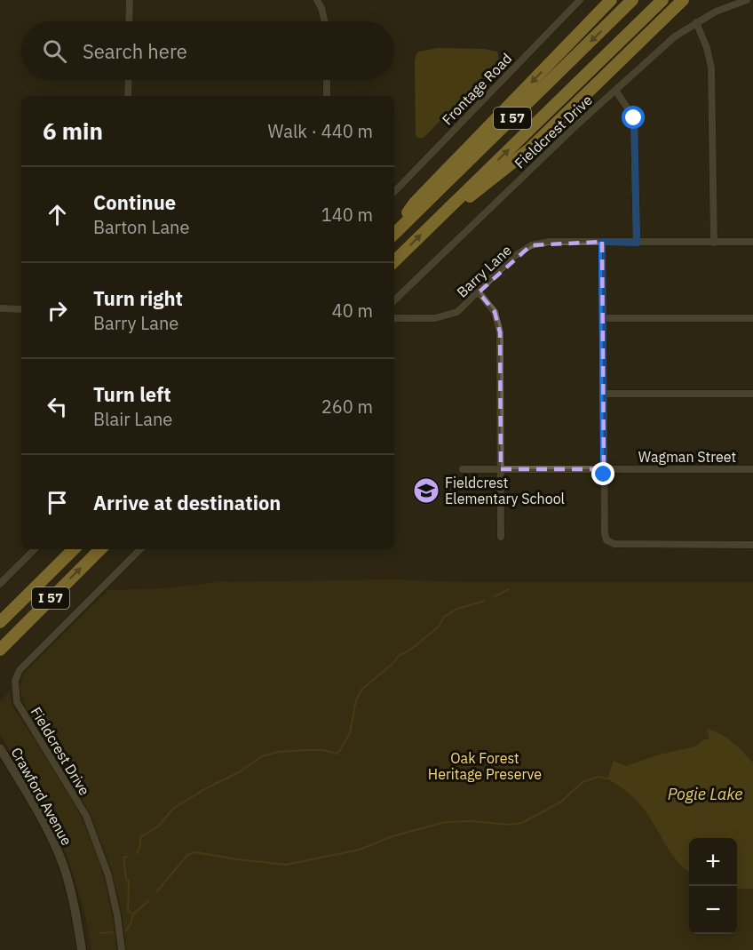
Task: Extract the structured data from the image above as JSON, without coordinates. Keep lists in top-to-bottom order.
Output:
{
  "streets": {
    "highway": ["I 57"],
    "main road": ["Crawford Avenue"],
    "street": [
      "Frontage Road",
      "Fieldcrest Drive",
      "Barry Lane",
      "Wagman Street"
    ]
  },
  "water": ["Pogie Lake"],
  "parks": ["Oak Forest Heritage Preserve"],
  "places": {
    "school or university": ["Fieldcrest Elementary School"]
  },
  "page": {
    "search": "Search here",
    "heading": ["6 min", "Walk · 440 m"],
    "list": [
      ["Continue", "Barton Lane", "140 m"],
      ["Turn right", "Barry Lane", "40 m"],
      ["Turn left", "Blair Lane", "260 m"],
      "Arrive at destination"
    ],
    "map_buttons": ["+", "−"]
  }
}
